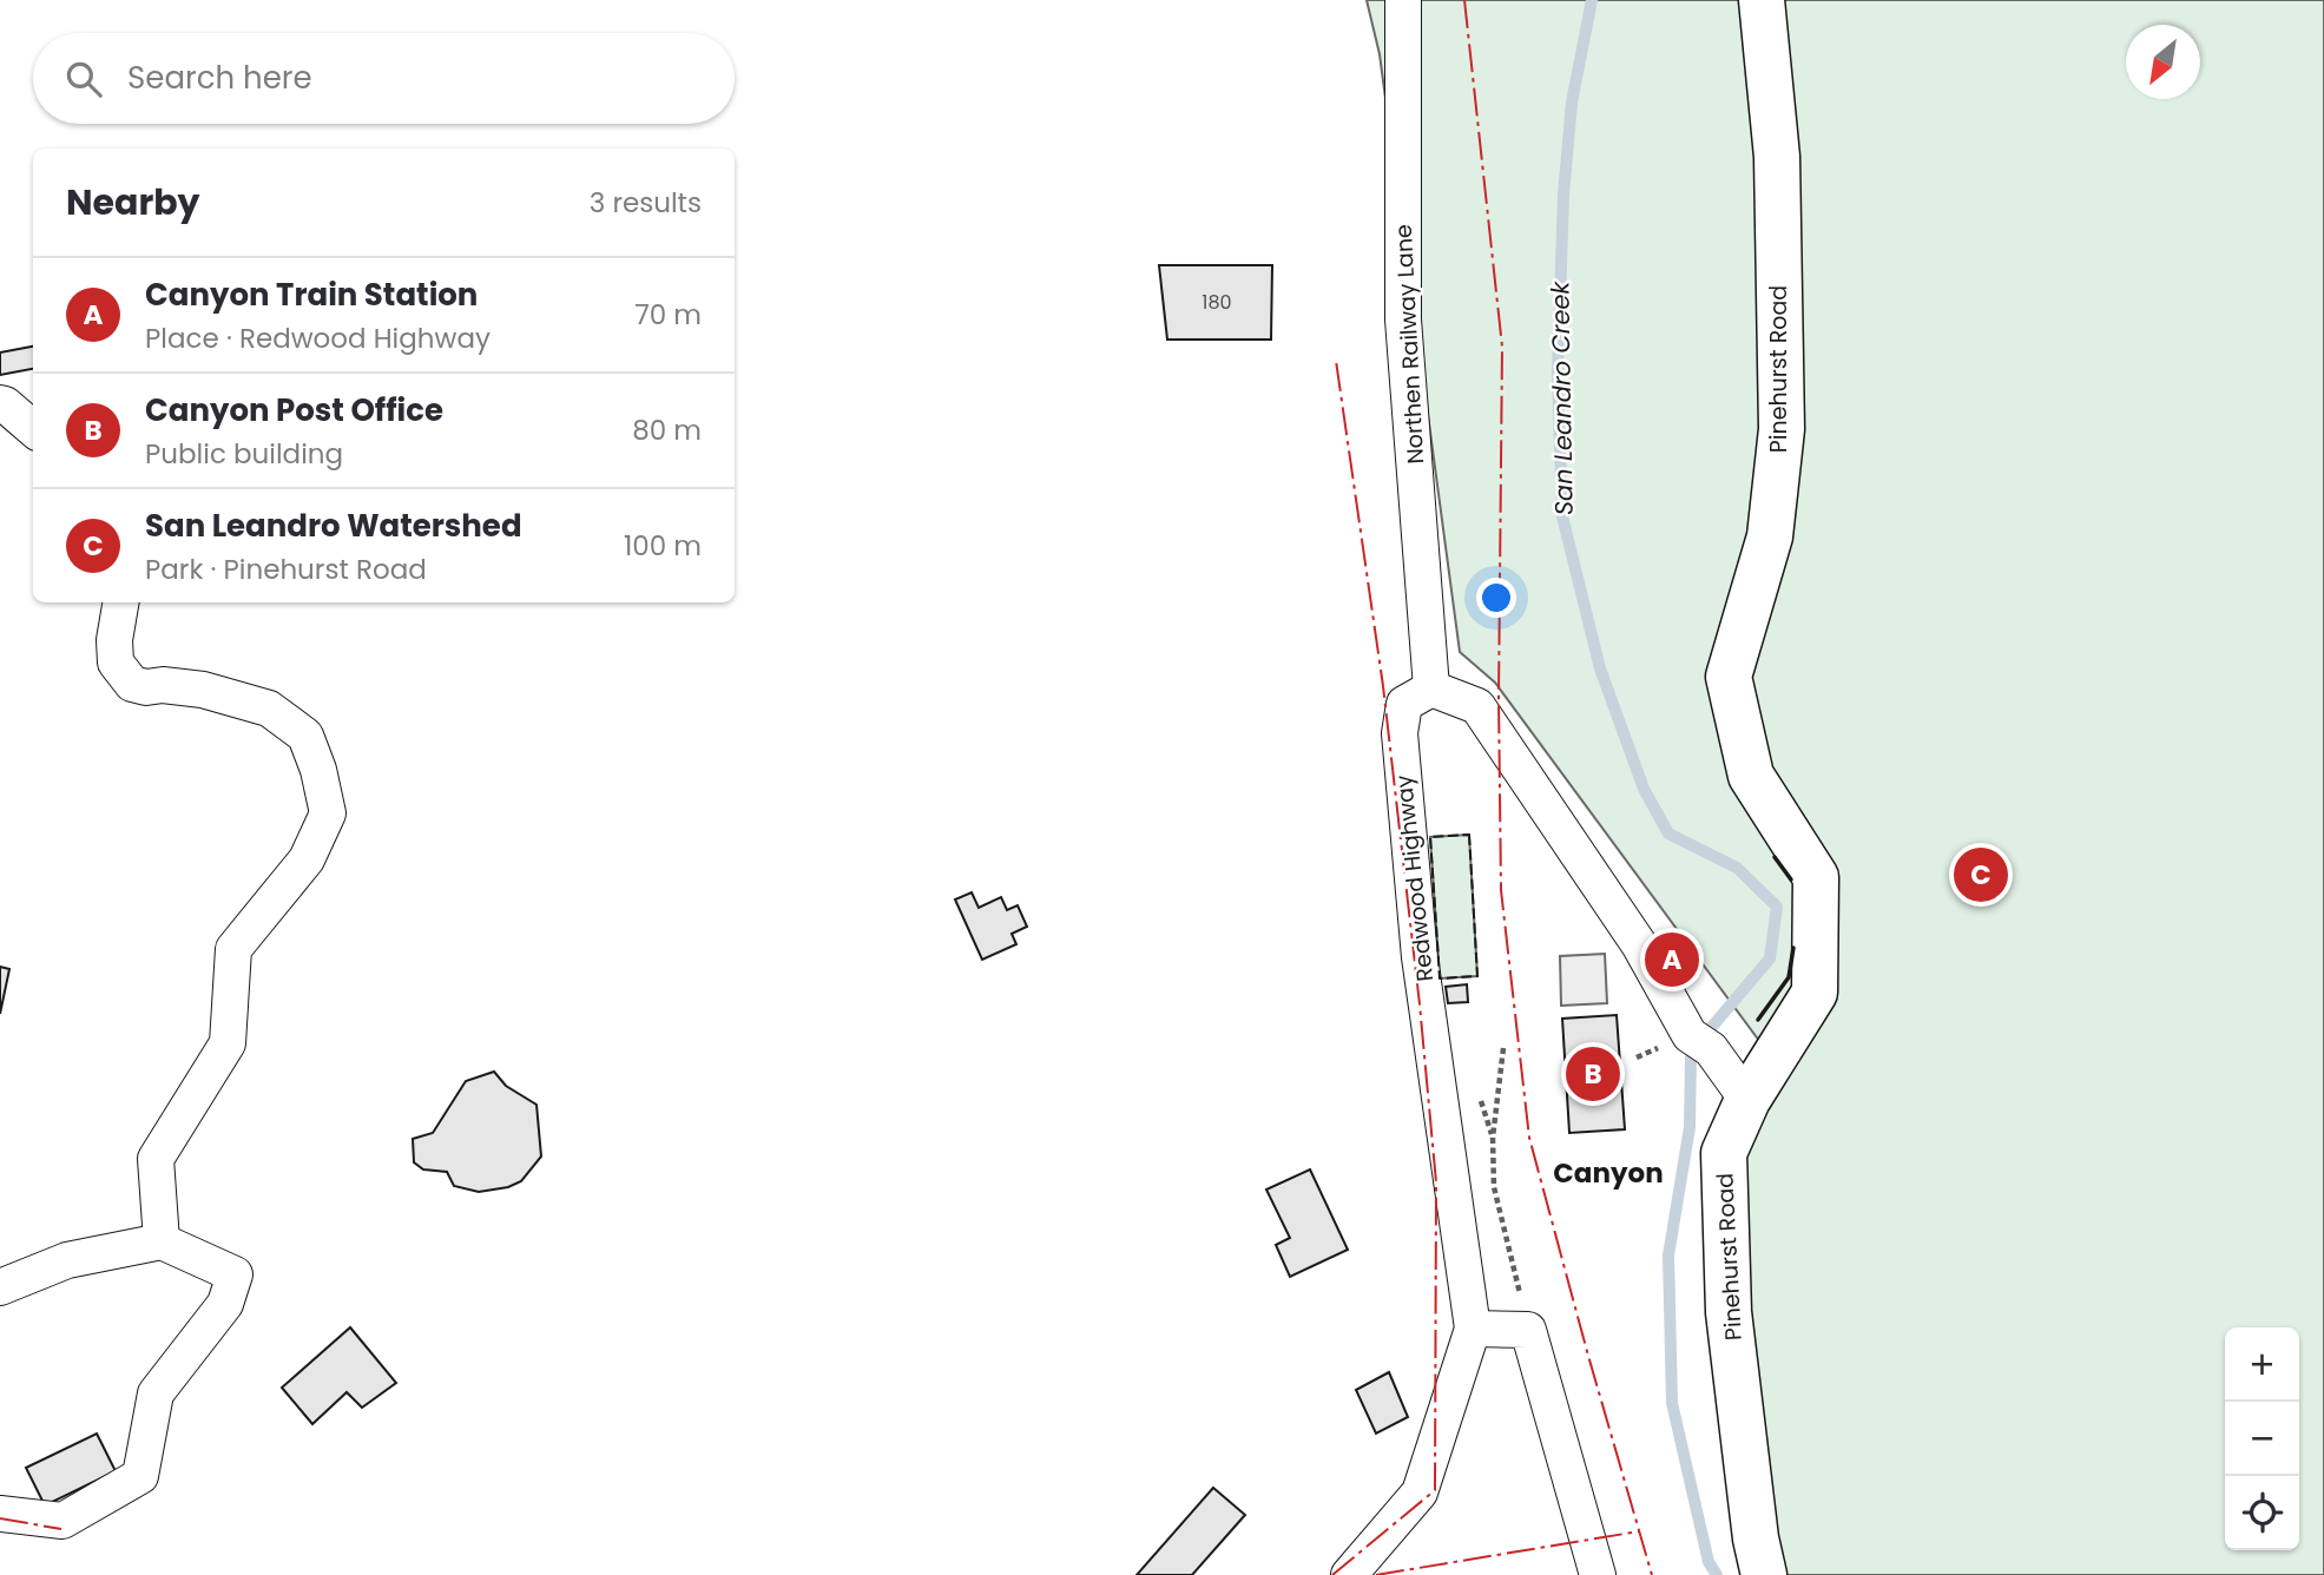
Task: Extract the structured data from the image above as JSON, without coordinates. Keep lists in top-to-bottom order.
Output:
{
  "streets": {
    "main road": ["Pinehurst Road"],
    "street": ["Northen Railway Lane", "Redwood Highway"]
  },
  "crossings": [
    ["Northen Railway Lane", "Redwood Highway"]
  ],
  "districts": ["Canyon"],
  "water": ["San Leandro Creek"],
  "house_numbers": ["180"],
  "north": "bottom left",
  "page": {
    "search": "Search here",
    "heading": ["Nearby", "3 results"],
    "list": [
      {
        "mark": "A",
        "name": "Canyon Train Station",
        "note": "Place · Redwood Highway",
        "value": "70 m"
      },
      {
        "mark": "B",
        "name": "Canyon Post Office",
        "note": "Public building",
        "value": "80 m"
      },
      {
        "mark": "C",
        "name": "San Leandro Watershed",
        "note": "Park · Pinehurst Road",
        "value": "100 m"
      }
    ],
    "pins": ["C", "A", "B"],
    "map_buttons": ["+", "−"]
  }
}
